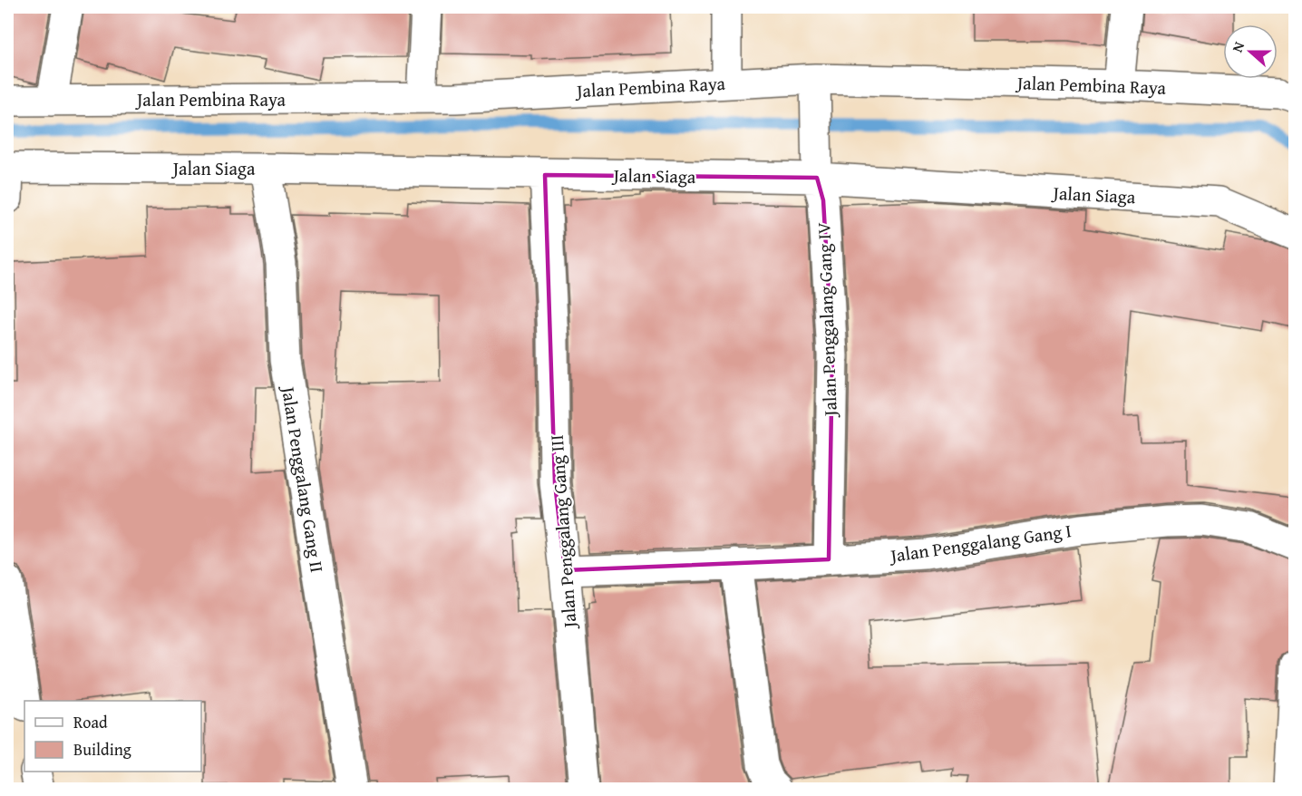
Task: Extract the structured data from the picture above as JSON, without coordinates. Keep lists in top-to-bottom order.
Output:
{
  "streets": {
    "street": [
      "Jalan Pembina Raya",
      "Jalan Siaga",
      "Jalan Penggalang Gang IV",
      "Jalan Penggalang Gang II",
      "Jalan Penggalang Gang III",
      "Jalan Penggalang Gang I"
    ]
  },
  "crossings": [
    ["Jalan Pembina Raya", "Jalan Penggalang Gang IV"],
    ["Jalan Siaga", "Jalan Penggalang Gang IV"],
    ["Jalan Siaga", "Jalan Penggalang Gang II"],
    ["Jalan Siaga", "Jalan Penggalang Gang III"],
    ["Jalan Penggalang Gang IV", "Jalan Penggalang Gang I"],
    ["Jalan Penggalang Gang III", "Jalan Penggalang Gang I"]
  ],
  "legend": ["Road", "Building"],
  "north": "left"
}
